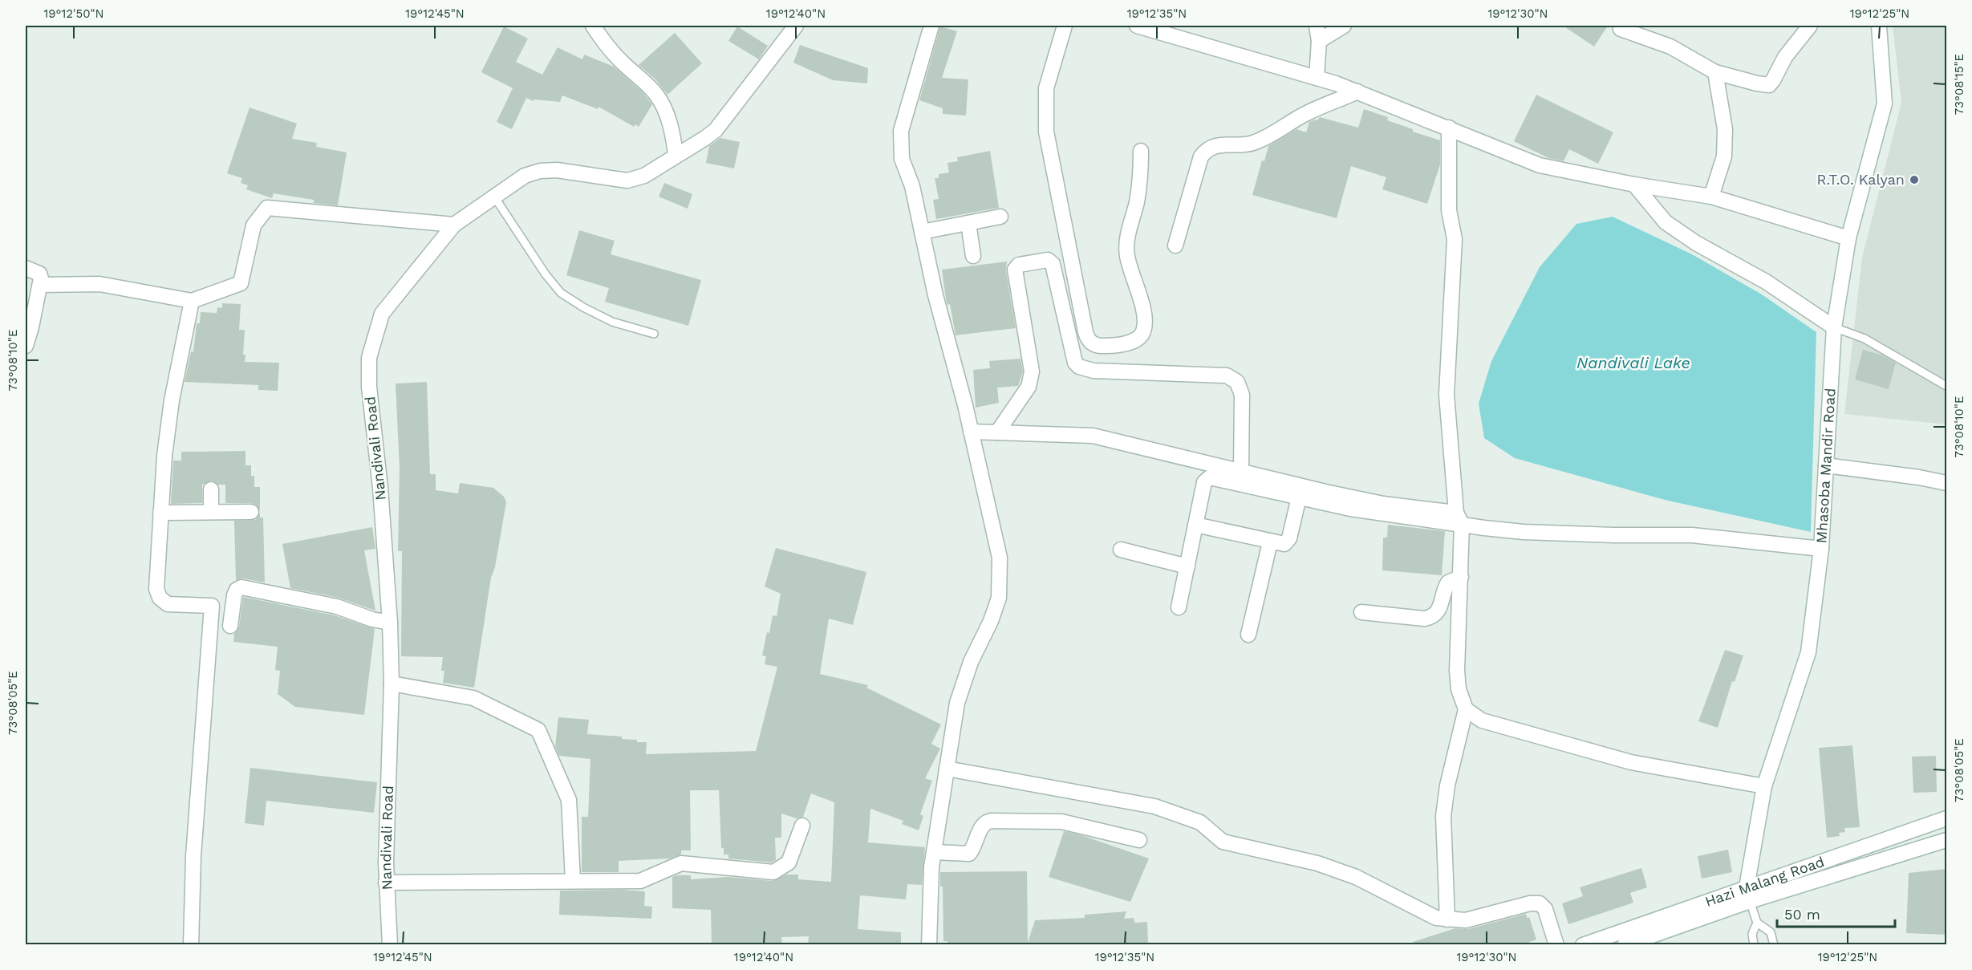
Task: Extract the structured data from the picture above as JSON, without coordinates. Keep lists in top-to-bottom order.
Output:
{
  "streets": {
    "street": ["Nandivali Road", "Mhasoba Mandir Road", "Hazi Malang Road"]
  },
  "crossings": [
    ["Mhasoba Mandir Road", "Hazi Malang Road"]
  ],
  "water": ["Nandivali Lake"],
  "places": ["R.T.O. Kalyan"],
  "scale_bar": "50 m",
  "coordinates": [
    "19°12'50\"N",
    "19°12'45\"N",
    "19°12'40\"N",
    "19°12'35\"N",
    "19°12'30\"N",
    "19°12'25\"N",
    "73°08'15\"E",
    "73°08'10\"E",
    "73°08'05\"E"
  ]
}
